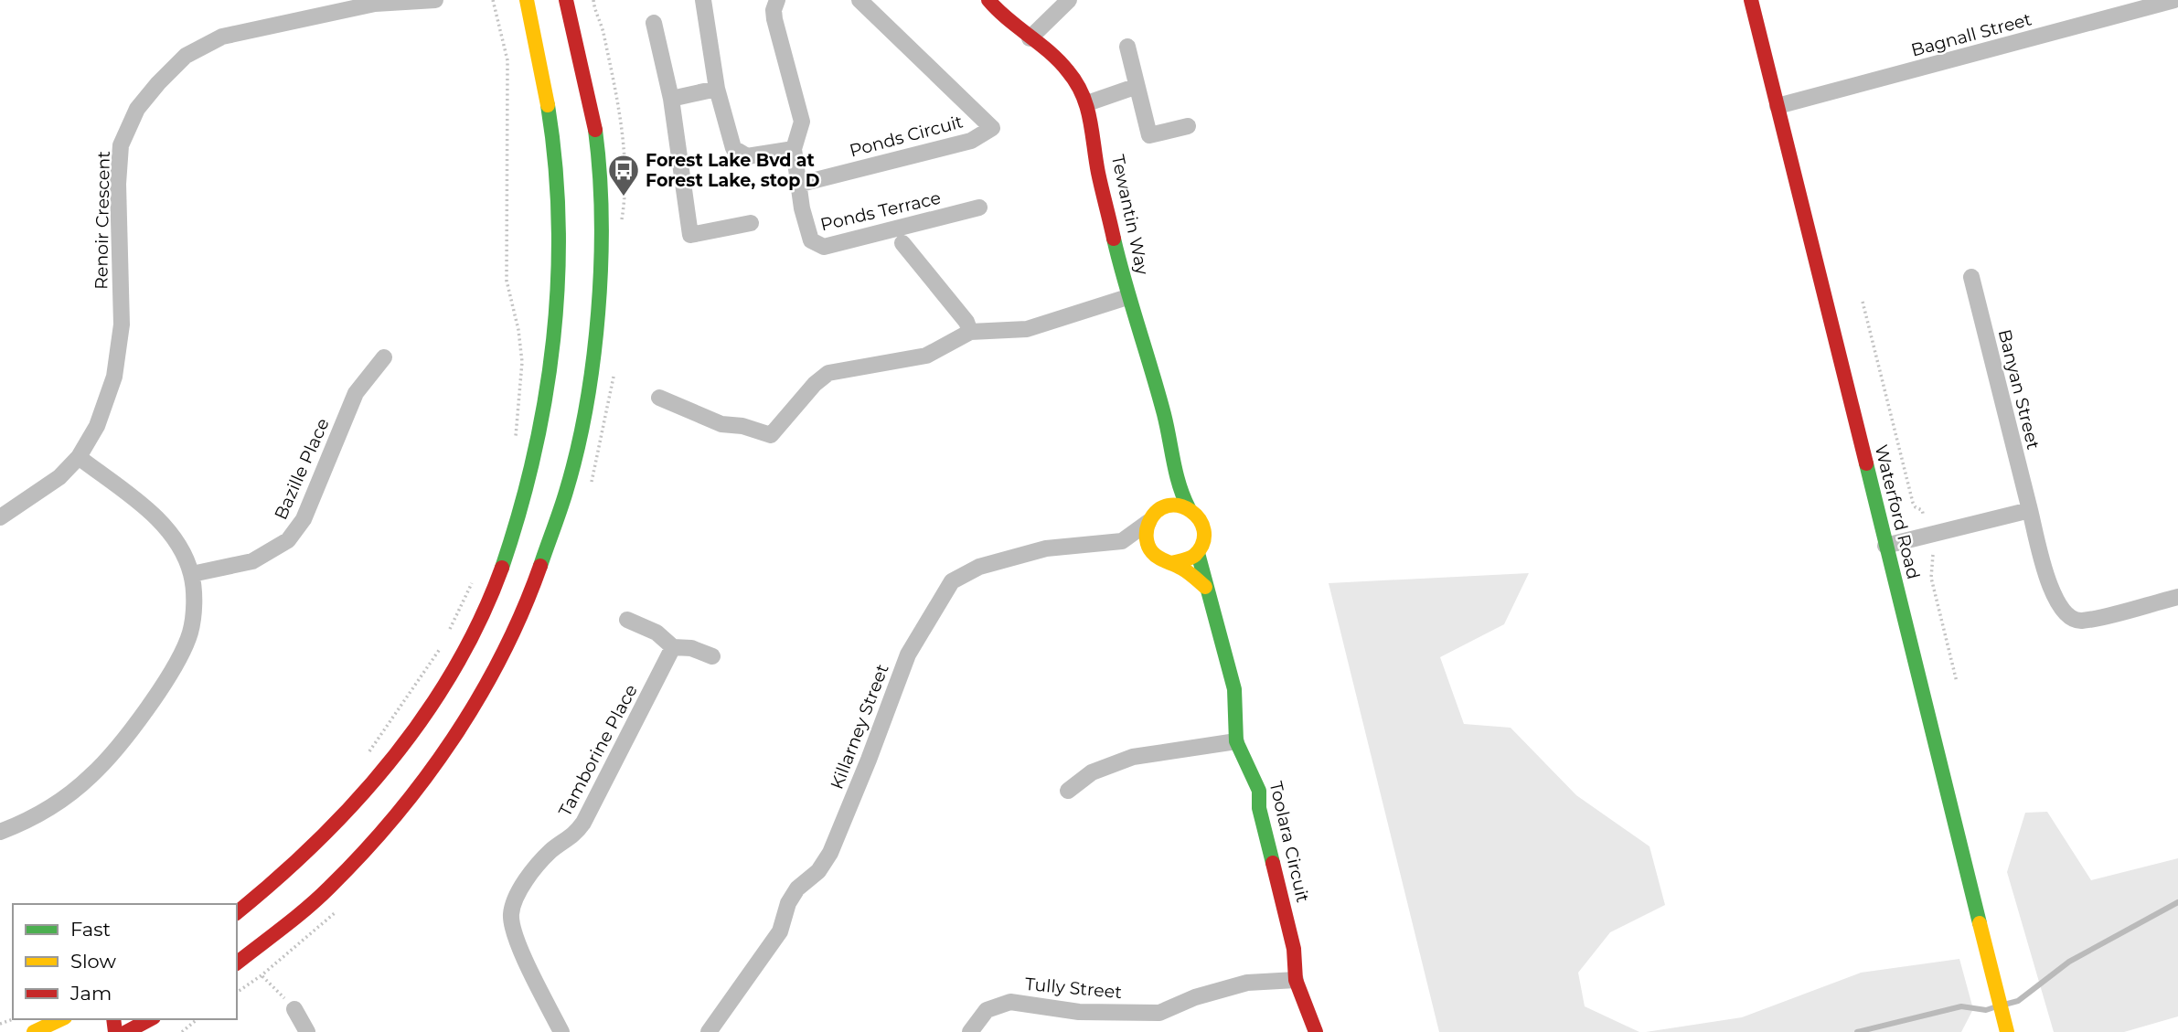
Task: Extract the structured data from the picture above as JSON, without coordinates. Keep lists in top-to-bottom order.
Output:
{
  "streets": {
    "street": [
      "Bagnall Street",
      "Ponds Circuit",
      "Ponds Terrace",
      "Tewantin Way",
      "Renoir Crescent",
      "Banyan Street",
      "Bazille Place",
      "Waterford Road",
      "Killarney Street",
      "Tamborine Place",
      "Toolara Circuit",
      "Tully Street"
    ]
  },
  "crossings": [
    ["Bagnall Street", "Waterford Road"],
    ["Ponds Circuit", "Ponds Terrace"],
    ["Tewantin Way", "Killarney Street"],
    ["Tewantin Way", "Toolara Circuit"],
    ["Killarney Street", "Toolara Circuit"],
    ["Toolara Circuit", "Tully Street"]
  ],
  "places": {
    "bus stop": ["Forest Lake Bvd at Forest Lake, stop D"]
  },
  "legend": ["Fast", "Slow", "Jam"]
}
